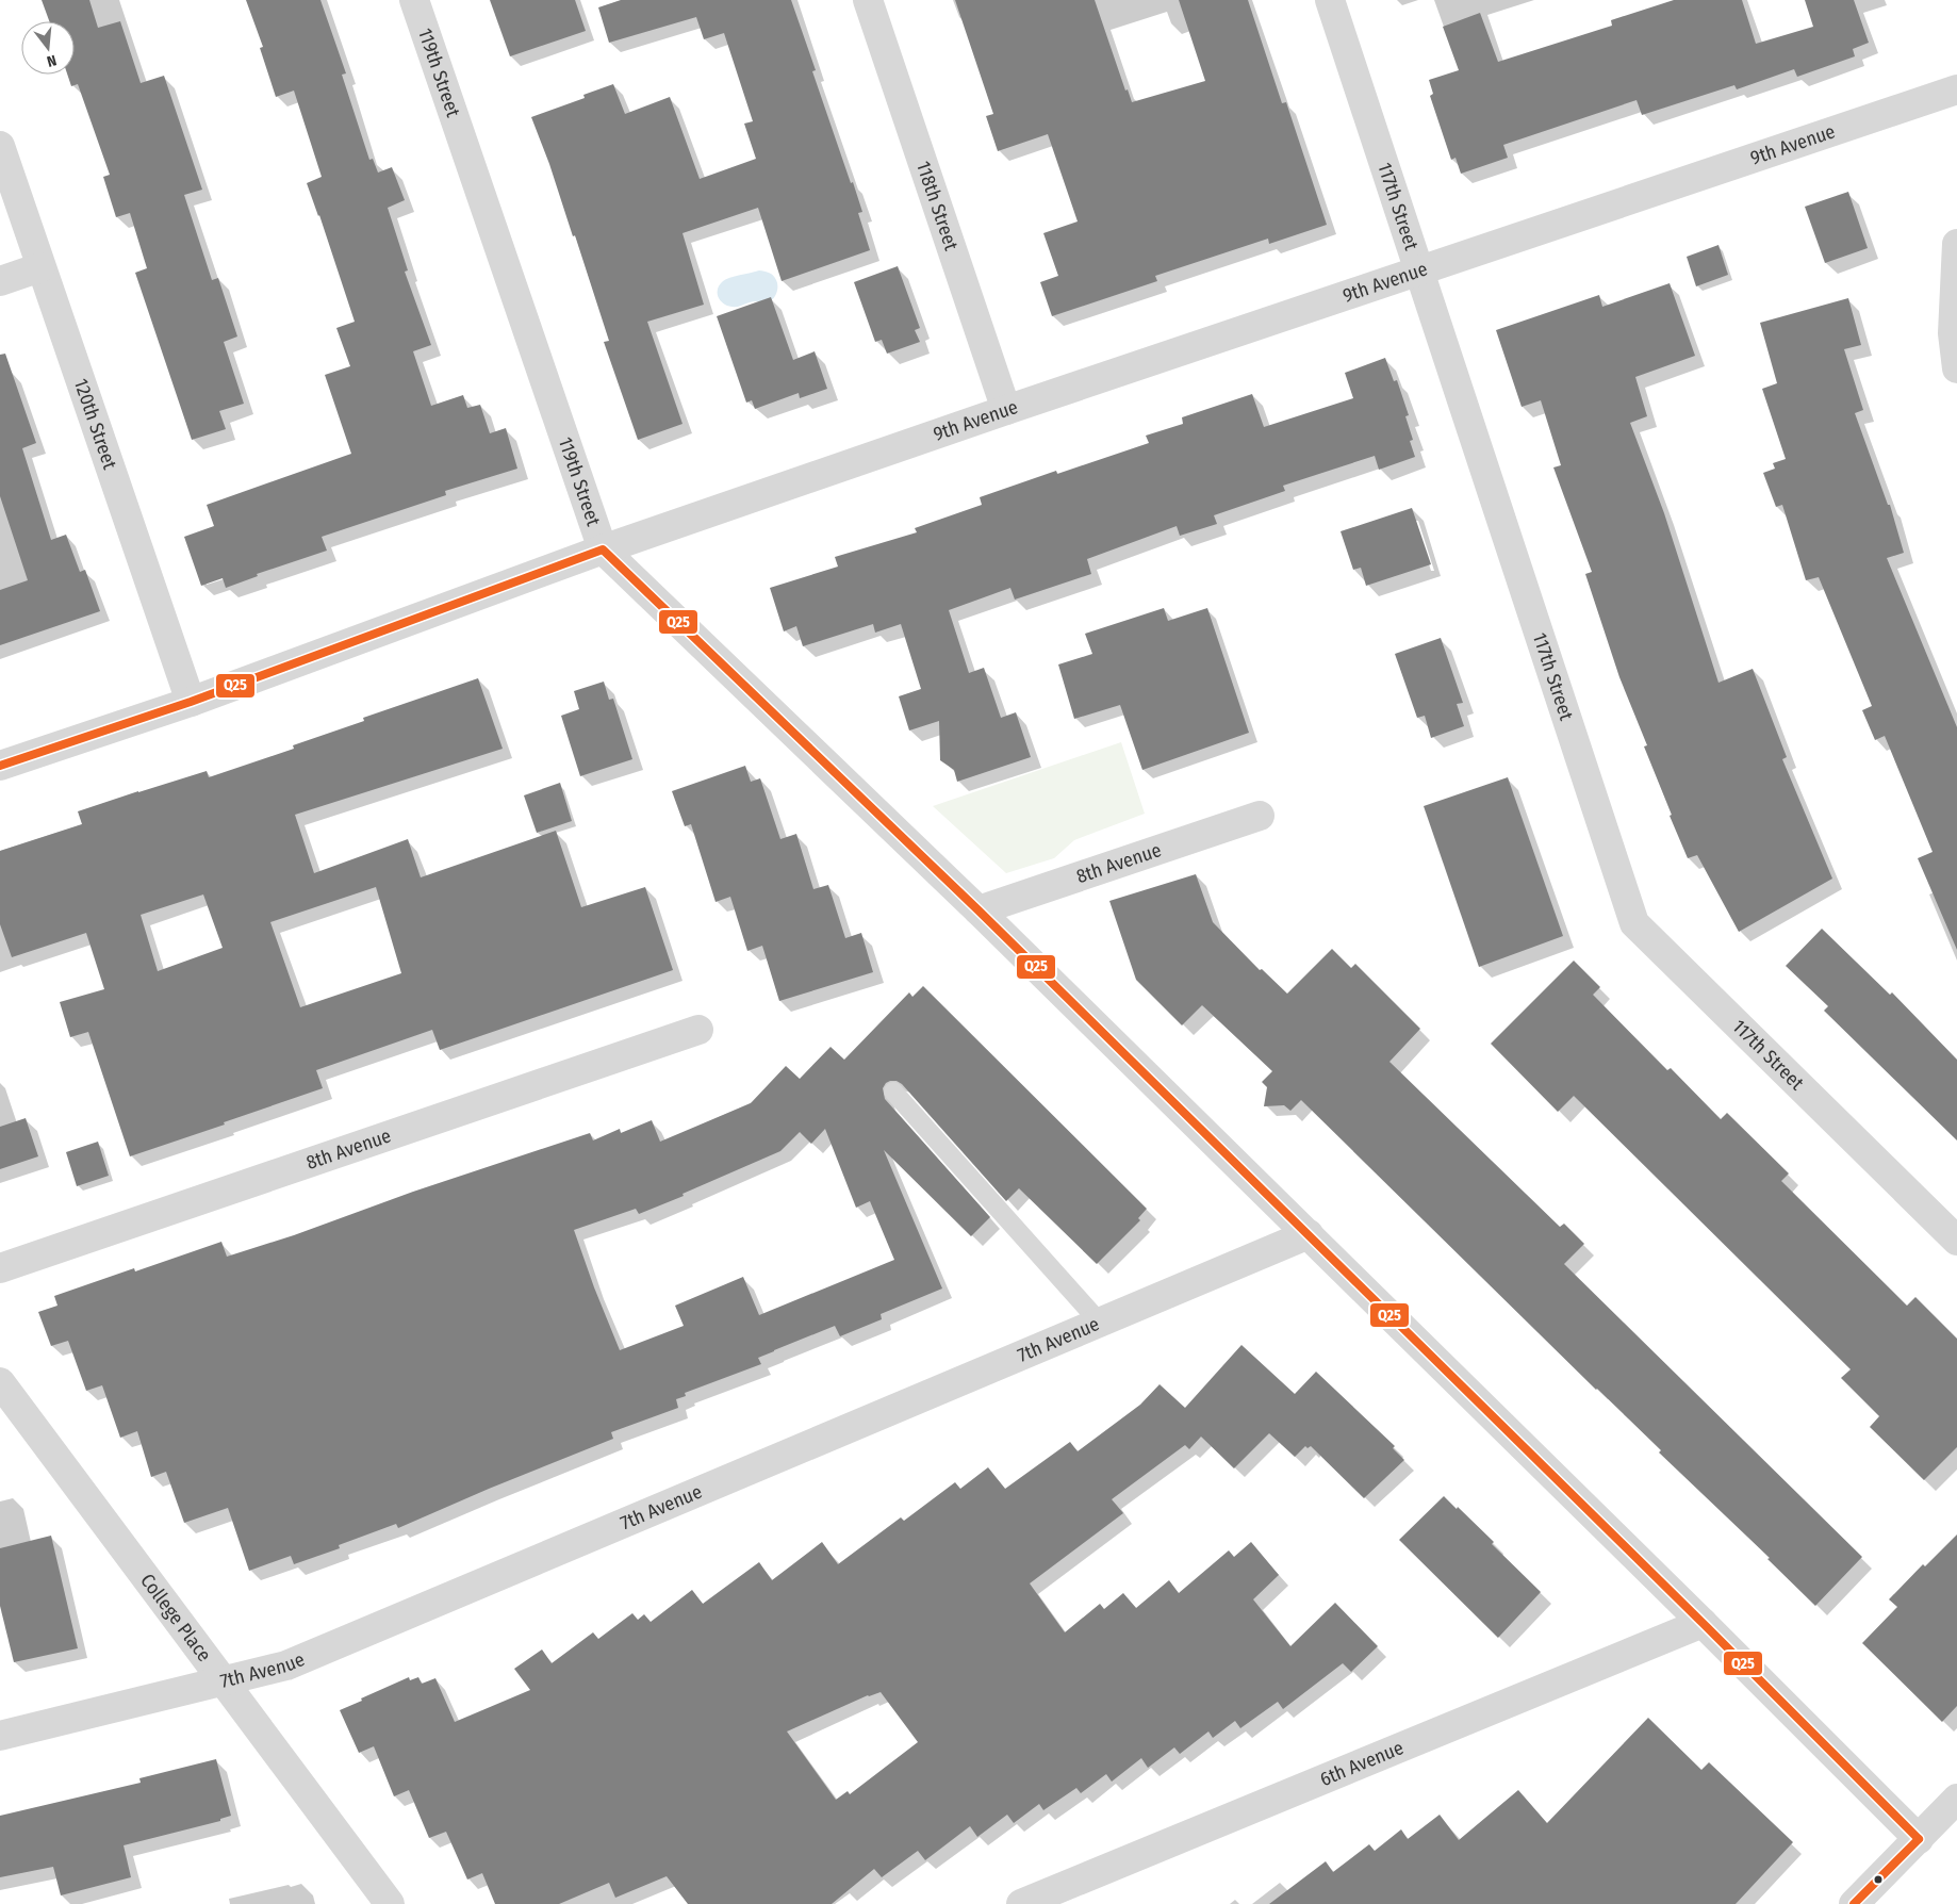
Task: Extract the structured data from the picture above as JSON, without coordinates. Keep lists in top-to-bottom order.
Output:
{
  "streets": {
    "street": [
      "119th Street",
      "9th Avenue",
      "118th Street",
      "117th Street",
      "120th Street",
      "8th Avenue",
      "7th Avenue",
      "College Place",
      "6th Avenue"
    ]
  },
  "crossings": [
    ["119th Street", "9th Avenue"],
    ["119th Street", "8th Avenue"],
    ["119th Street", "7th Avenue"],
    ["119th Street", "6th Avenue"],
    ["9th Avenue", "118th Street"],
    ["9th Avenue", "117th Street"],
    ["9th Avenue", "120th Street"],
    ["7th Avenue", "College Place"]
  ],
  "lines": ["transit line Q25"],
  "north": "bottom"
}
